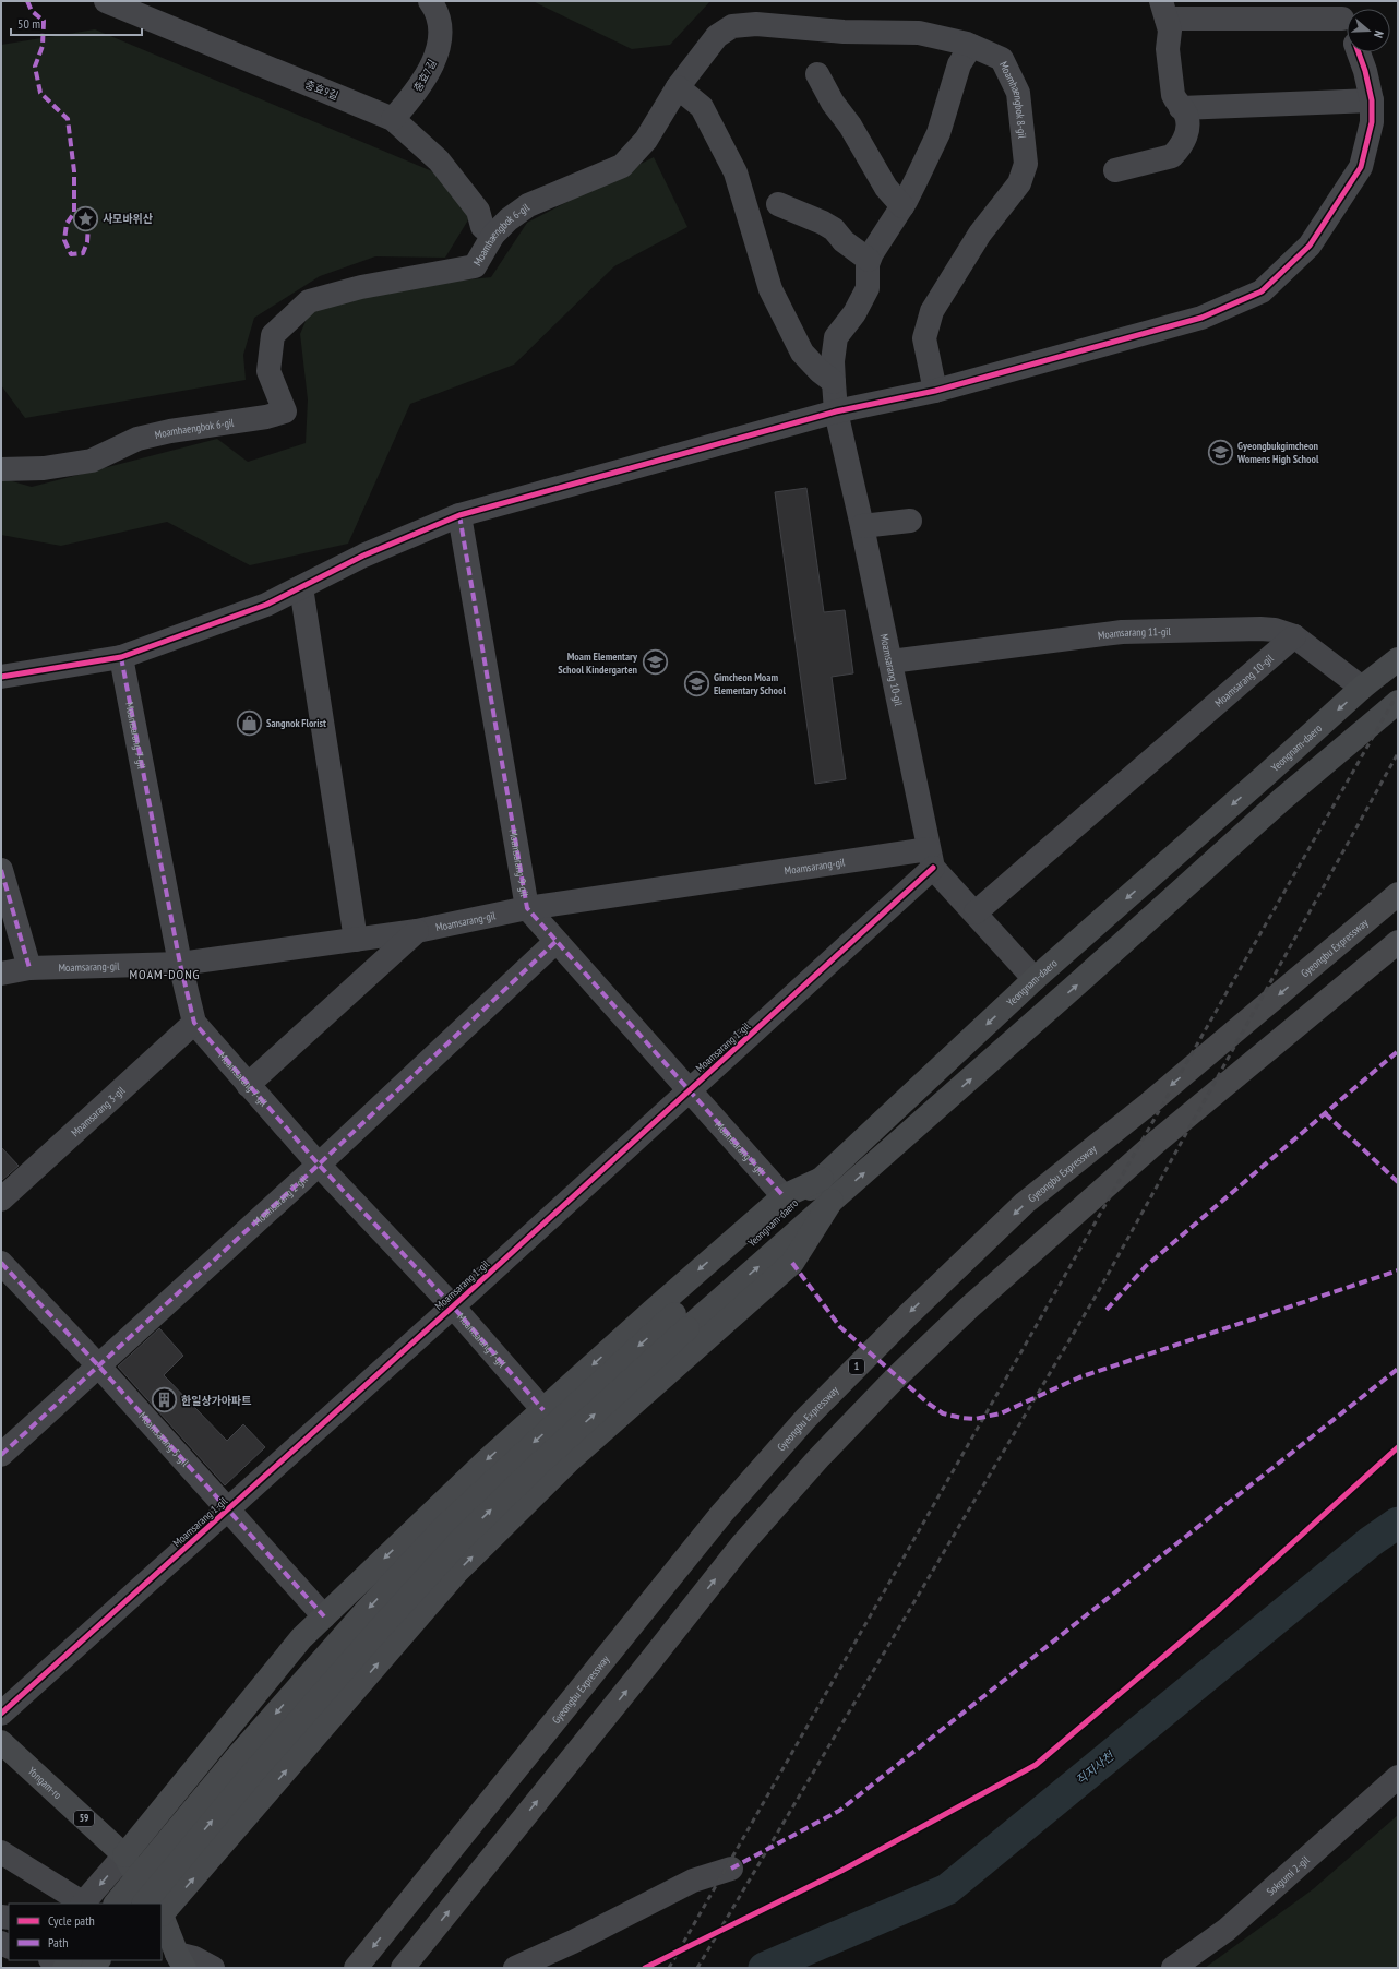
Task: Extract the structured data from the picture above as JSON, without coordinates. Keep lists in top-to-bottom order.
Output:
{
  "streets": {
    "highway": ["Gyeongbu Expressway", "1"],
    "main road": ["Yeongnam-daero", "Yongam-ro", "59"],
    "street": [
      "충효7길",
      "충효9길",
      "Moamhaengbok 8-gil",
      "Moamhaengbok 6-gil",
      "Moamsarang 11-gil",
      "Moamsarang 10-gil",
      "Moamsarang 7-gil",
      "Moamsarang 9-gil",
      "Moamsarang-gil",
      "Moamsarang 1-gil",
      "Moamsarang 3-gil",
      "Moamsarang 2-gil",
      "Moamsarang 5-gil",
      "Sokgumi 2-gil"
    ]
  },
  "crossings": [
    ["충효7길", "충효9길"],
    ["충효9길", "Moamhaengbok 6-gil"],
    ["Moamhaengbok 8-gil", "Moamhaengbok 6-gil"],
    ["Moamsarang 11-gil", "Moamsarang 10-gil"],
    ["Moamsarang 11-gil", "Yeongnam-daero"],
    ["Moamsarang 10-gil", "Moamsarang-gil"],
    ["Moamsarang 10-gil", "Moamsarang 1-gil"],
    ["Moamsarang 7-gil", "Moamsarang-gil"],
    ["Moamsarang 7-gil", "Moamsarang 1-gil"],
    ["Moamsarang 7-gil", "Moamsarang 3-gil"],
    ["Moamsarang 7-gil", "Moamsarang 2-gil"],
    ["Moamsarang 9-gil", "Moamsarang-gil"],
    ["Moamsarang 9-gil", "Moamsarang 1-gil"],
    ["Moamsarang 9-gil", "Moamsarang 2-gil"],
    ["Moamsarang-gil", "Moamsarang 1-gil"],
    ["Moamsarang 1-gil", "Moamsarang 5-gil"],
    ["Moamsarang 2-gil", "Moamsarang 5-gil"]
  ],
  "districts": ["MOAM-DONG"],
  "water": ["직지사천"],
  "places": {
    "place": ["사모바위산"],
    "school or university": ["Gyeongbukgimcheon Womens High School", "Moam Elementary School Kindergarten", "Gimcheon Moam Elementary School"],
    "shop": ["Sangnok Florist"],
    "building": ["한일상가아파트"]
  },
  "legend": ["Cycle path", "Path"],
  "scale_bar": "50 m",
  "north": "right"
}
